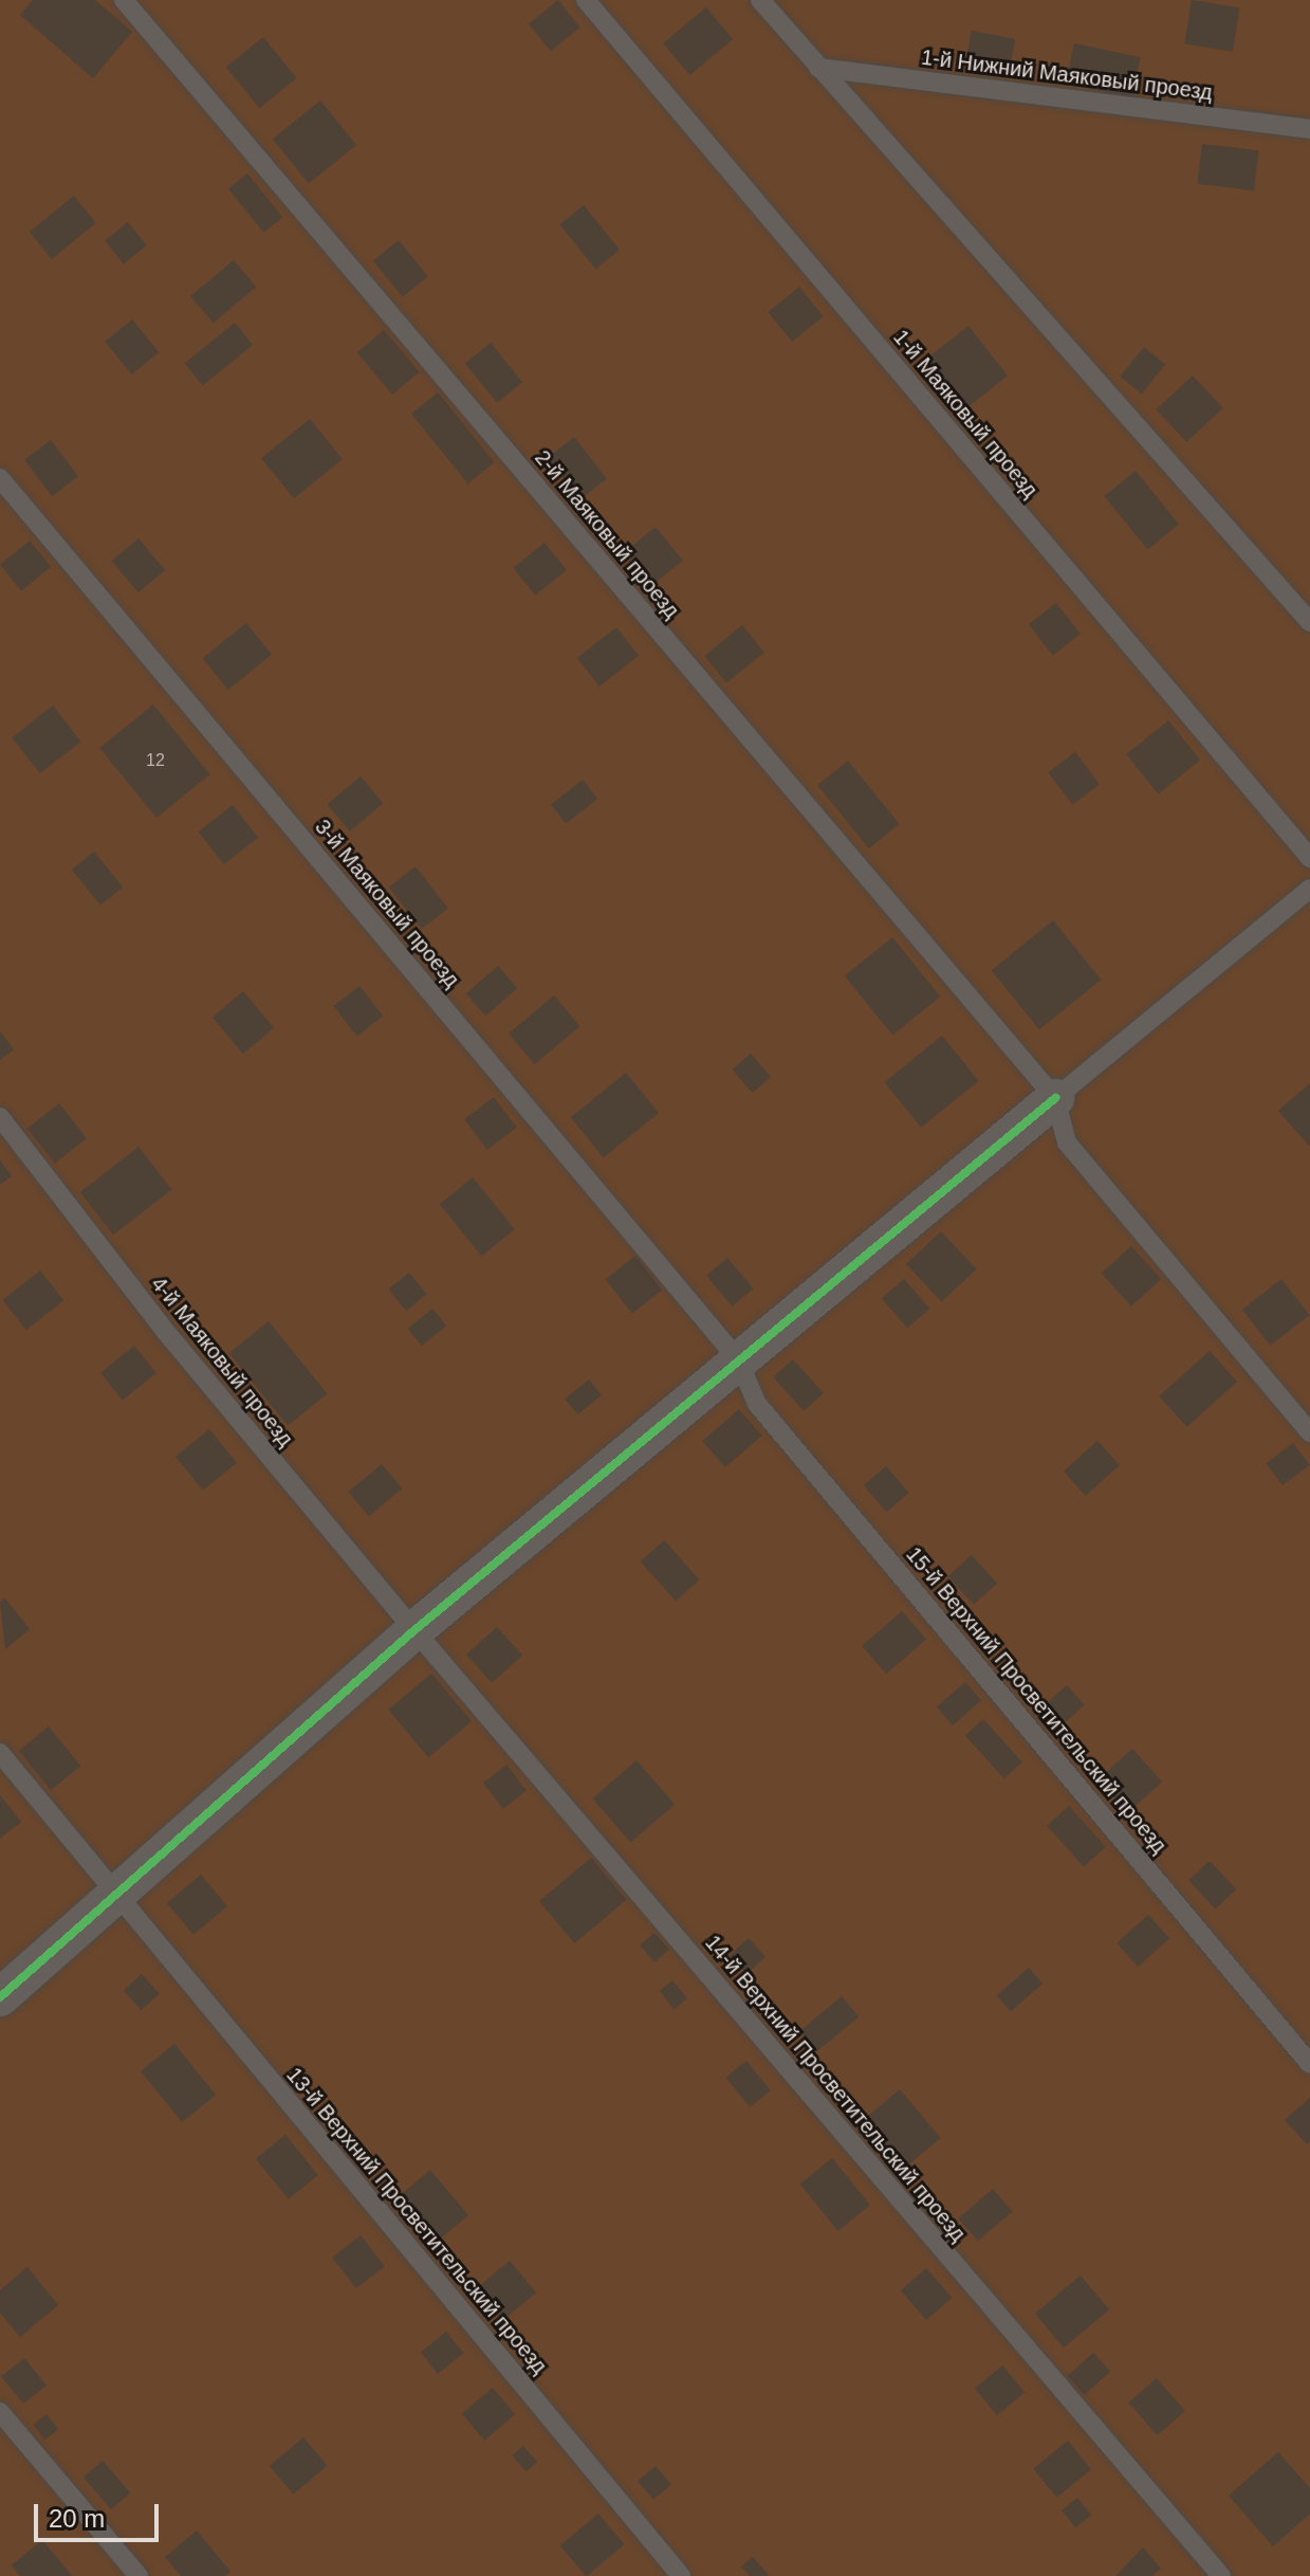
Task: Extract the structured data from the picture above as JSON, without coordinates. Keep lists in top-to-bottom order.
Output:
{
  "streets": {
    "lane": [
      "1-й Нижний Маяковый проезд",
      "1-й Маяковый проезд",
      "2-й Маяковый проезд",
      "3-й Маяковый проезд",
      "4-й Маяковый проезд",
      "15-й Верхний Просветительский проезд",
      "14-й Верхний Просветительский проезд",
      "13-й Верхний Просветительский проезд"
    ]
  },
  "crossings": [
    ["3-й Маяковый проезд", "15-й Верхний Просветительский проезд"],
    ["4-й Маяковый проезд", "14-й Верхний Просветительский проезд"]
  ],
  "house_numbers": ["12"],
  "scale_bar": "20 m"
}
